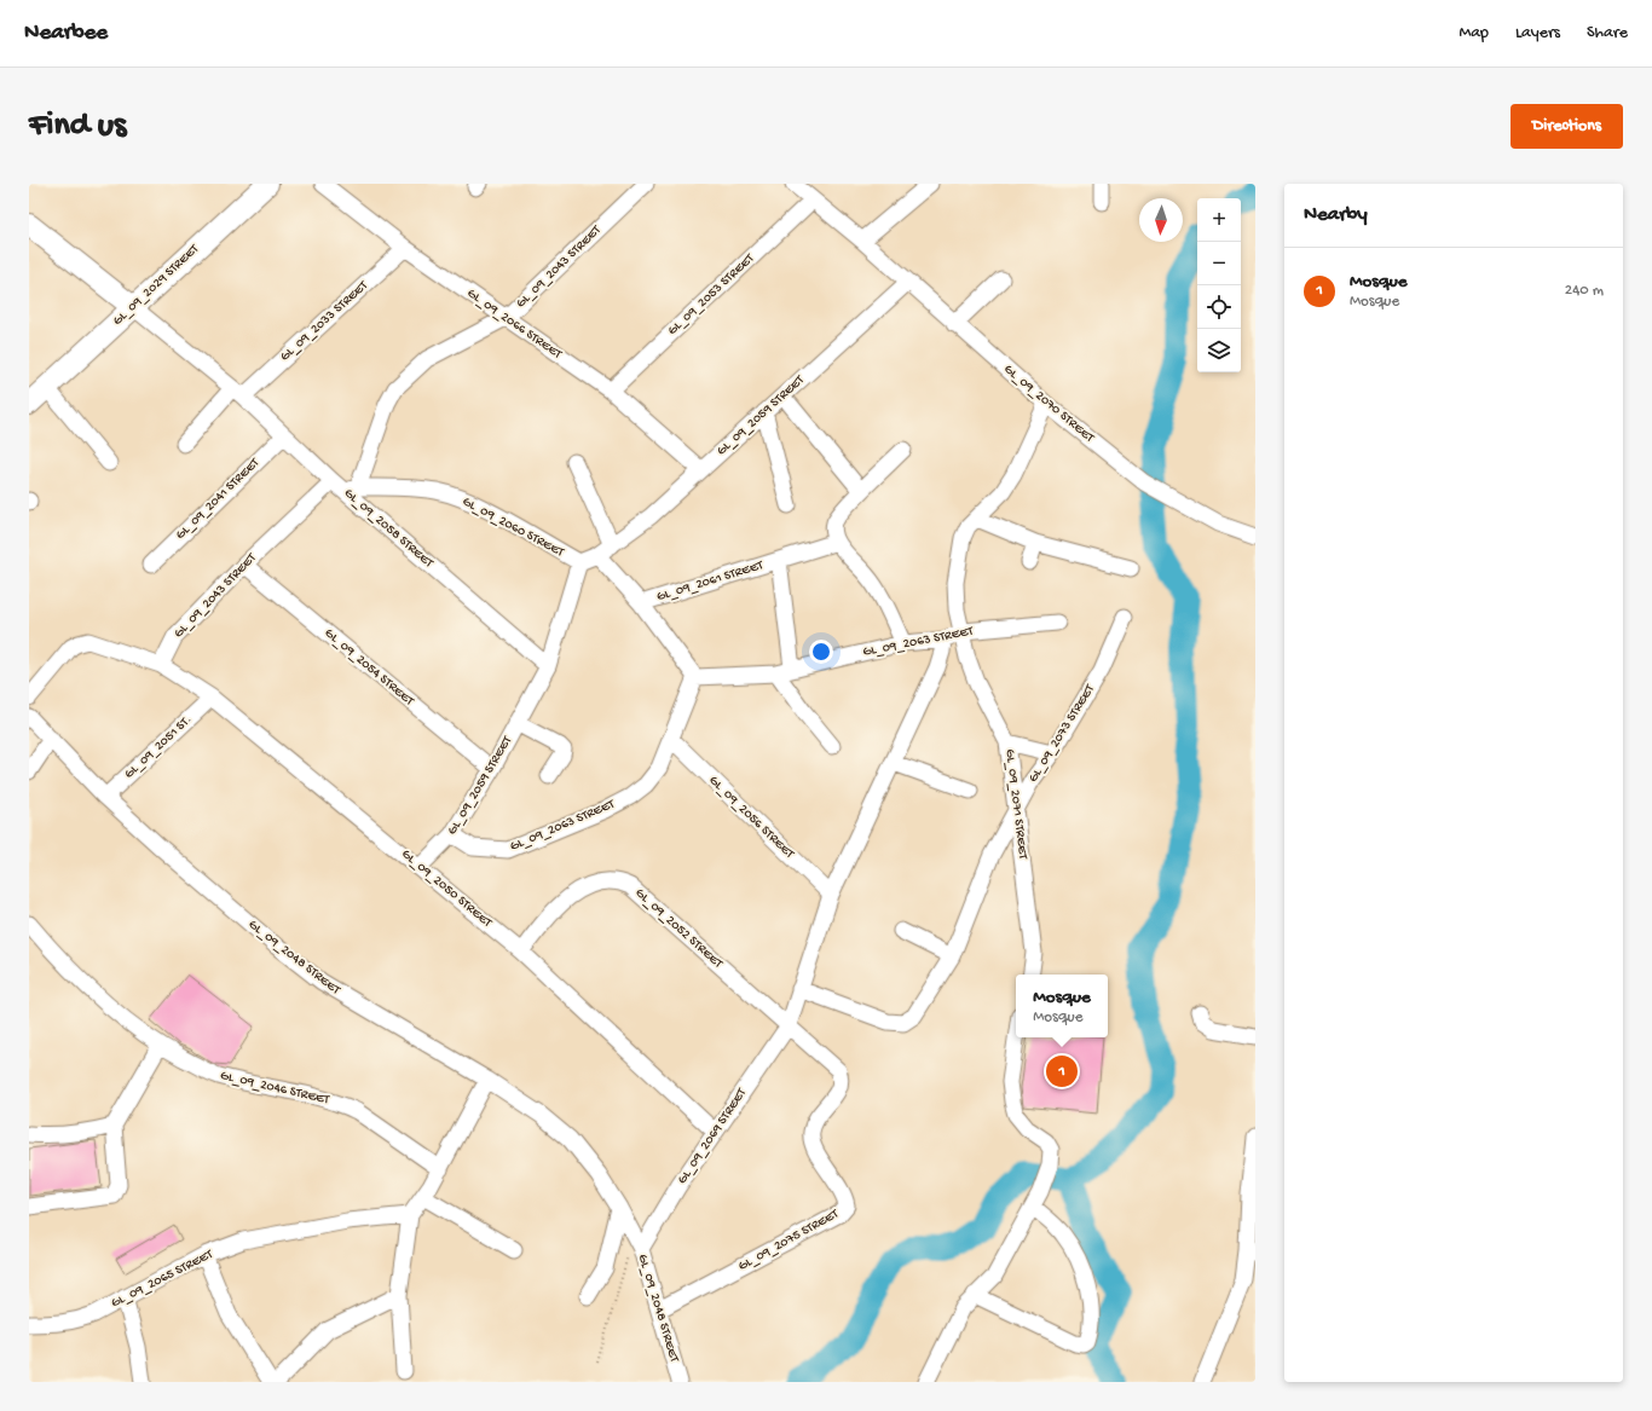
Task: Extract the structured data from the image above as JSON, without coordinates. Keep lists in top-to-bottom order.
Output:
{
  "streets": {
    "main road": ["GL_09_2029 STREET"],
    "street": [
      "GL_09_2043 STREET",
      "GL_09_2053 STREET",
      "GL_09_2033 STREET",
      "GL_09_2066 STREET",
      "GL_09_2070 STREET",
      "GL_09_2059 STREET",
      "GL_09_2041 STREET",
      "GL_09_2060 STREET",
      "GL_09_2058 STREET",
      "GL_09_2061 STREET",
      "GL_09_2063 STREET",
      "GL_09_2054 STREET",
      "GL_09_2073 STREET",
      "GL_09_2051 ST.",
      "GL_09_2071 STREET",
      "GL_09_2056 STREET",
      "GL_09_2050 STREET",
      "GL_09_2052 STREET",
      "GL_09_2048 STREET",
      "GL_09_2046 STREET",
      "GL_09_2069 STREET",
      "GL_09_2075 STREET",
      "GL_09_2065 STREET"
    ]
  },
  "crossings": [
    ["GL_09_2043 STREET", "GL_09_2066 STREET"],
    ["GL_09_2043 STREET", "GL_09_2060 STREET"],
    ["GL_09_2043 STREET", "GL_09_2058 STREET"],
    ["GL_09_2043 STREET", "GL_09_2054 STREET"],
    ["GL_09_2043 STREET", "GL_09_2050 STREET"],
    ["GL_09_2029 STREET", "GL_09_2058 STREET"],
    ["GL_09_2053 STREET", "GL_09_2066 STREET"],
    ["GL_09_2053 STREET", "GL_09_2070 STREET"],
    ["GL_09_2033 STREET", "GL_09_2066 STREET"],
    ["GL_09_2033 STREET", "GL_09_2058 STREET"],
    ["GL_09_2066 STREET", "GL_09_2059 STREET"],
    ["GL_09_2070 STREET", "GL_09_2059 STREET"],
    ["GL_09_2070 STREET", "GL_09_2071 STREET"],
    ["GL_09_2059 STREET", "GL_09_2060 STREET"],
    ["GL_09_2059 STREET", "GL_09_2058 STREET"],
    ["GL_09_2059 STREET", "GL_09_2063 STREET"],
    ["GL_09_2059 STREET", "GL_09_2054 STREET"],
    ["GL_09_2059 STREET", "GL_09_2050 STREET"],
    ["GL_09_2041 STREET", "GL_09_2058 STREET"],
    ["GL_09_2060 STREET", "GL_09_2058 STREET"],
    ["GL_09_2061 STREET", "GL_09_2063 STREET"],
    ["GL_09_2063 STREET", "GL_09_2071 STREET"],
    ["GL_09_2063 STREET", "GL_09_2056 STREET"],
    ["GL_09_2063 STREET", "GL_09_2069 STREET"],
    ["GL_09_2073 STREET", "GL_09_2071 STREET"],
    ["GL_09_2073 STREET", "GL_09_2069 STREET"],
    ["GL_09_2051 ST.", "GL_09_2050 STREET"],
    ["GL_09_2051 ST.", "GL_09_2048 STREET"],
    ["GL_09_2056 STREET", "GL_09_2069 STREET"],
    ["GL_09_2050 STREET", "GL_09_2052 STREET"],
    ["GL_09_2050 STREET", "GL_09_2069 STREET"],
    ["GL_09_2052 STREET", "GL_09_2069 STREET"],
    ["GL_09_2052 STREET", "GL_09_2075 STREET"],
    ["GL_09_2048 STREET", "GL_09_2069 STREET"],
    ["GL_09_2048 STREET", "GL_09_2075 STREET"],
    ["GL_09_2069 STREET", "GL_09_2075 STREET"]
  ],
  "north": "bottom",
  "page": {
    "header": "Nearbee",
    "nav": ["Map", "Layers", "Share"],
    "buttons": "Directions",
    "title": "Find us",
    "heading": "Nearby",
    "map_buttons": ["+", "−"],
    "list": [
      {
        "mark": "1",
        "name": "Mosque",
        "note": "Mosque",
        "value": "240 m"
      }
    ],
    "popup": ["Mosque", "Mosque"],
    "pins": "1"
  }
}
